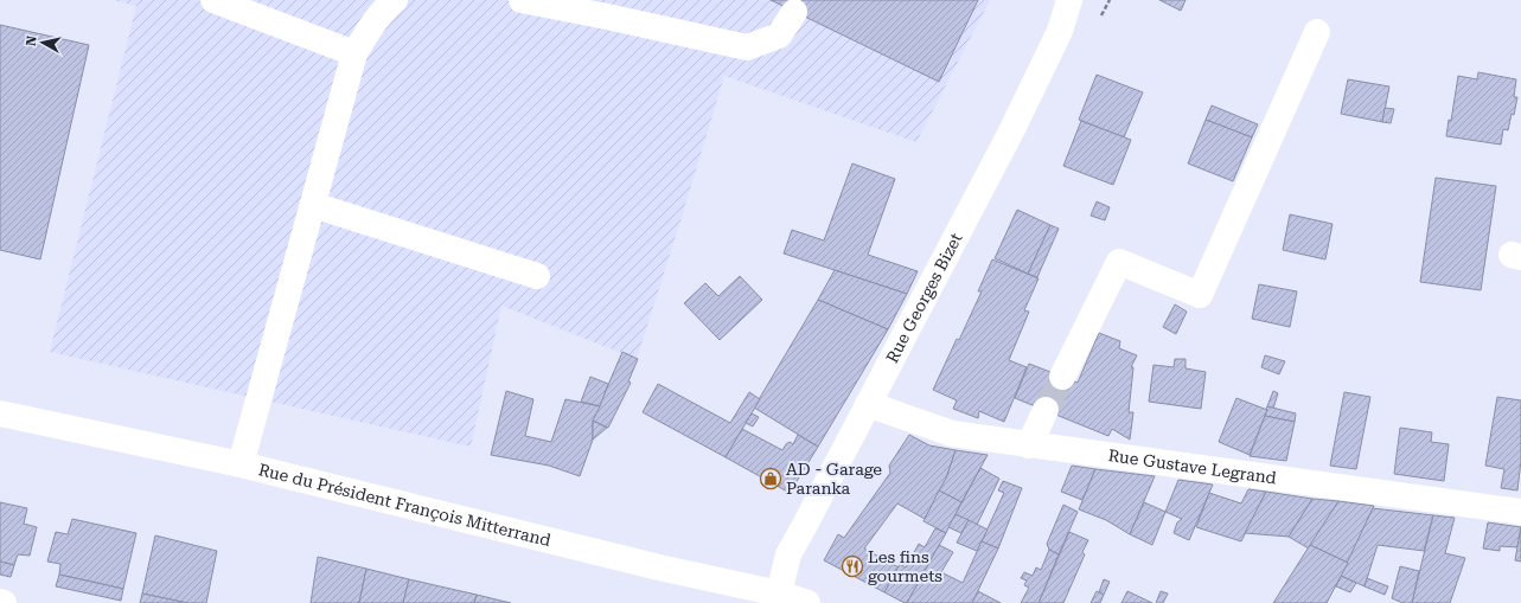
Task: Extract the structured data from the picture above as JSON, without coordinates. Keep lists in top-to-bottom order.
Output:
{
  "streets": {
    "street": ["Rue Georges Bizet", "Rue Gustave Legrand", "Rue du Président François Mitterrand"]
  },
  "crossings": [
    ["Rue Georges Bizet", "Rue Gustave Legrand"],
    ["Rue Georges Bizet", "Rue du Président François Mitterrand"]
  ],
  "places": {
    "shop": ["AD - Garage Paranka"],
    "restaurant": ["Les fins gourmets"]
  },
  "north": "left"
}
